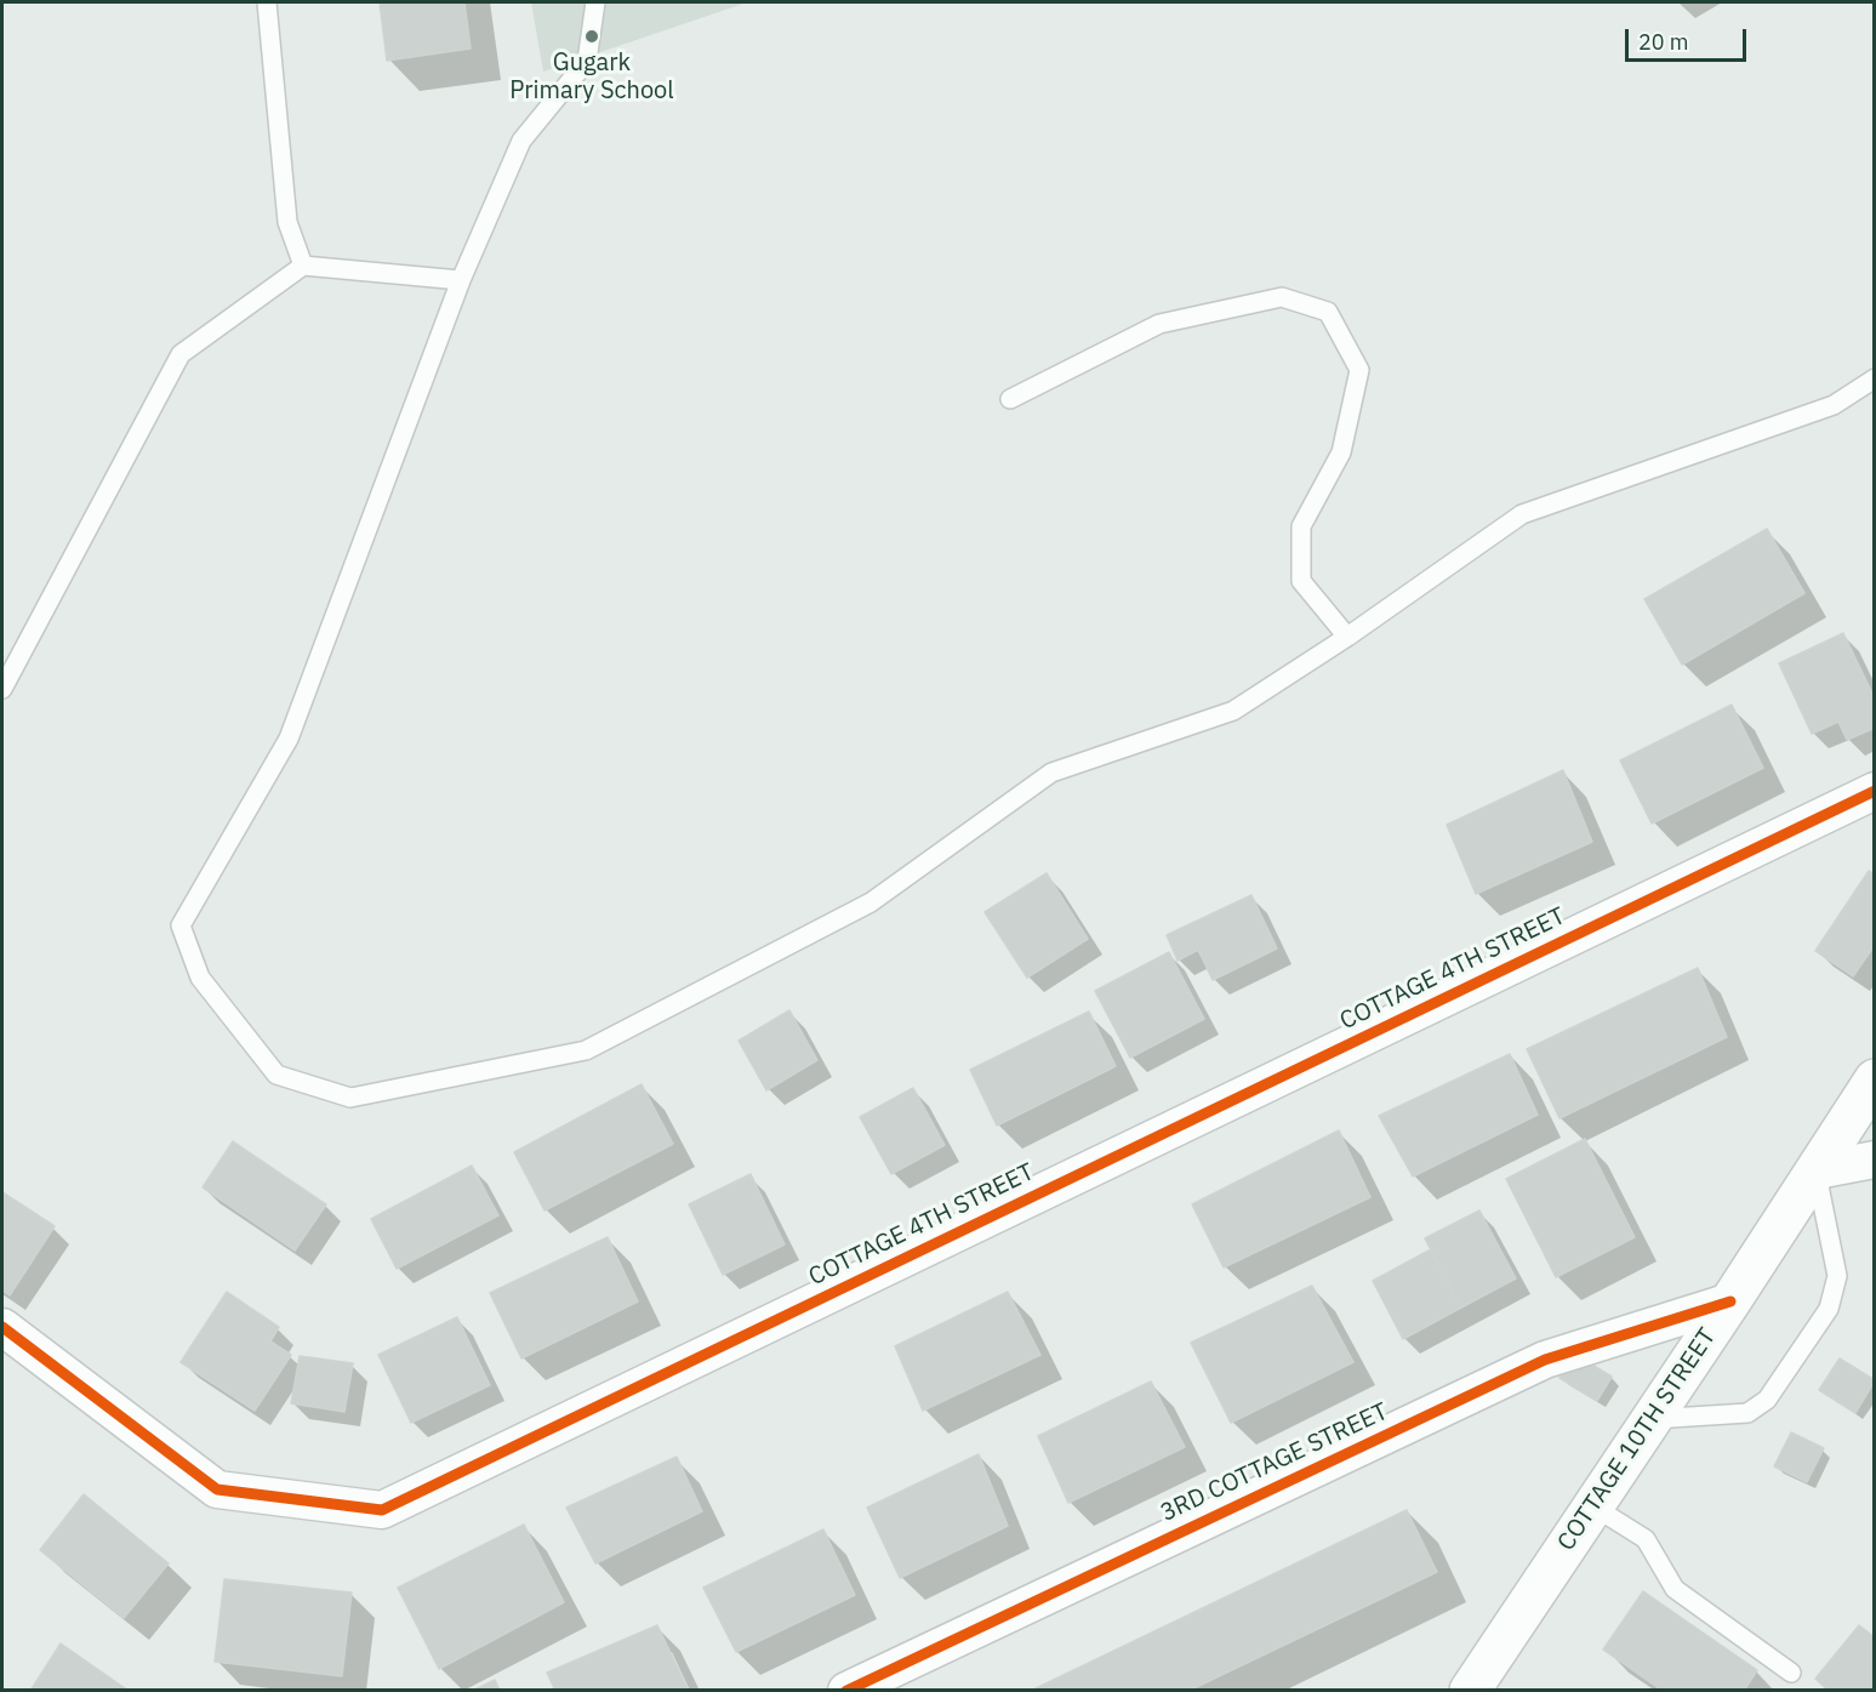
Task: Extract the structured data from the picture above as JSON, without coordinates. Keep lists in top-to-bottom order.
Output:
{
  "streets": {
    "street": ["СOTTAGE 4TH STREET", "СOTTAGE 10TH STREET", "3RD COTTAGE STREET"]
  },
  "crossings": [
    ["СOTTAGE 10TH STREET", "3RD COTTAGE STREET"]
  ],
  "places": ["Gugark Primary School"],
  "scale_bar": "20 m"
}
